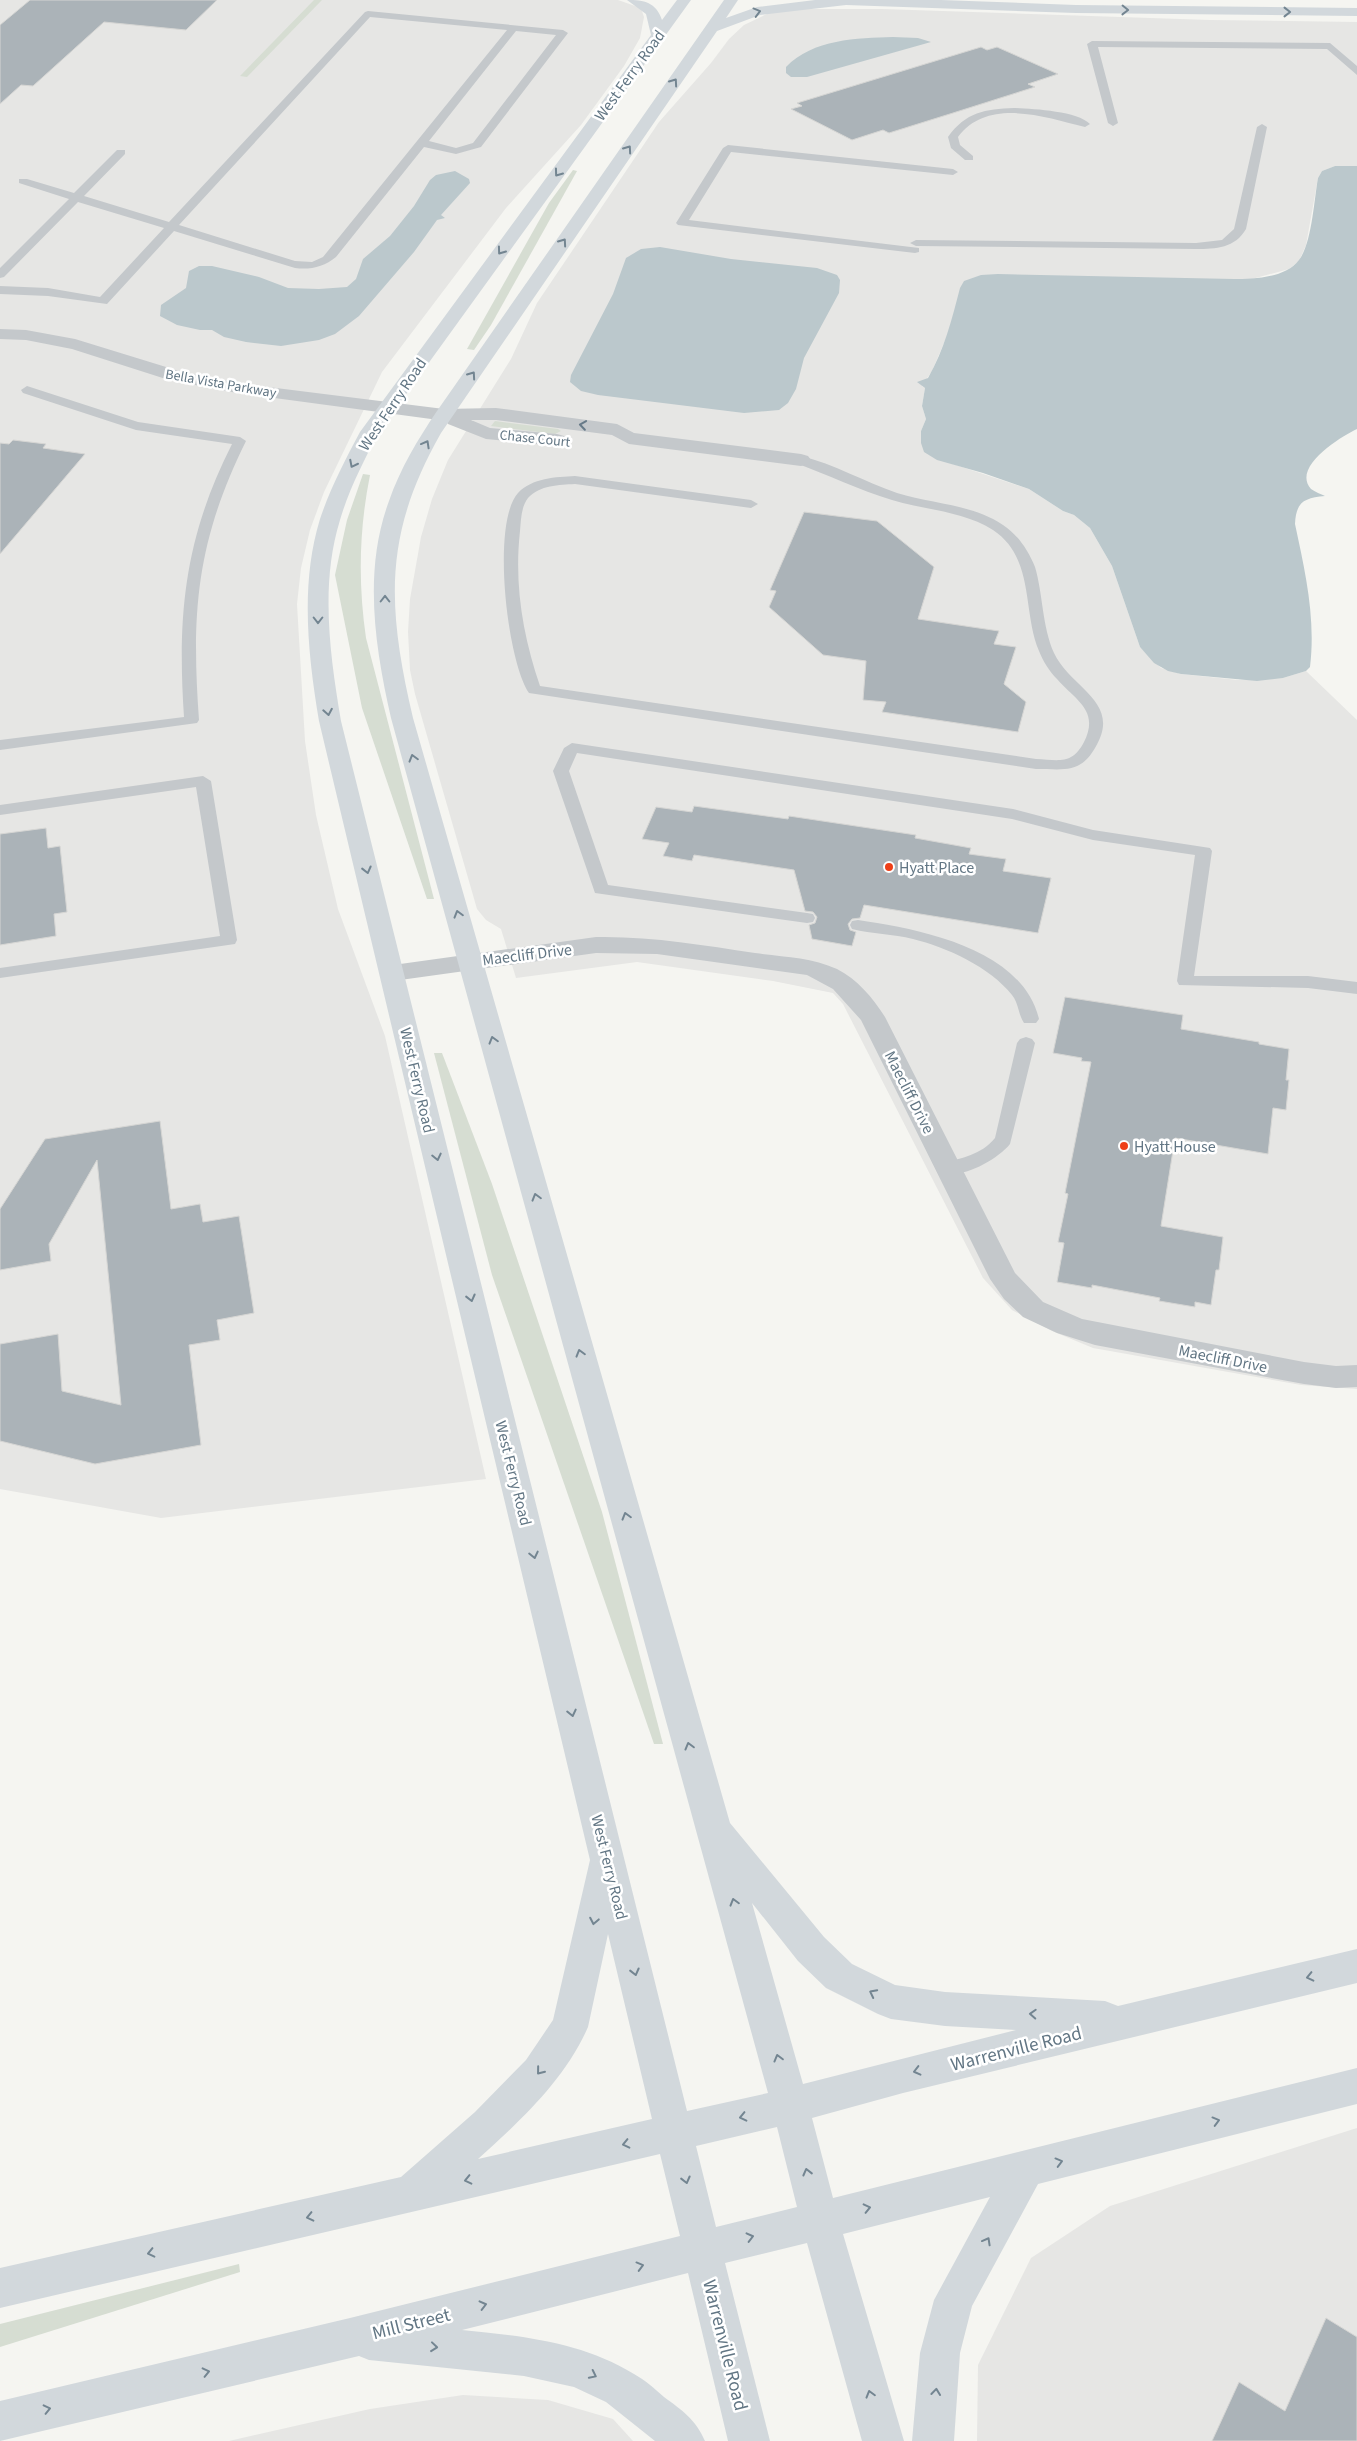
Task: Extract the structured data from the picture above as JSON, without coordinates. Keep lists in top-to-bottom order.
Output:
{
  "streets": {
    "main road": ["West Ferry Road", "Warrenville Road", "Mill Street"],
    "street": ["Bella Vista Parkway", "Chase Court", "Maecliff Drive"]
  },
  "crossings": [
    ["West Ferry Road", "Bella Vista Parkway"],
    ["West Ferry Road", "Chase Court"],
    ["West Ferry Road", "Maecliff Drive"],
    ["West Ferry Road", "Warrenville Road"],
    ["West Ferry Road", "Mill Street"],
    ["Bella Vista Parkway", "Chase Court"],
    ["Warrenville Road", "Mill Street"]
  ],
  "places": ["Hyatt Place", "Hyatt House"]
}
